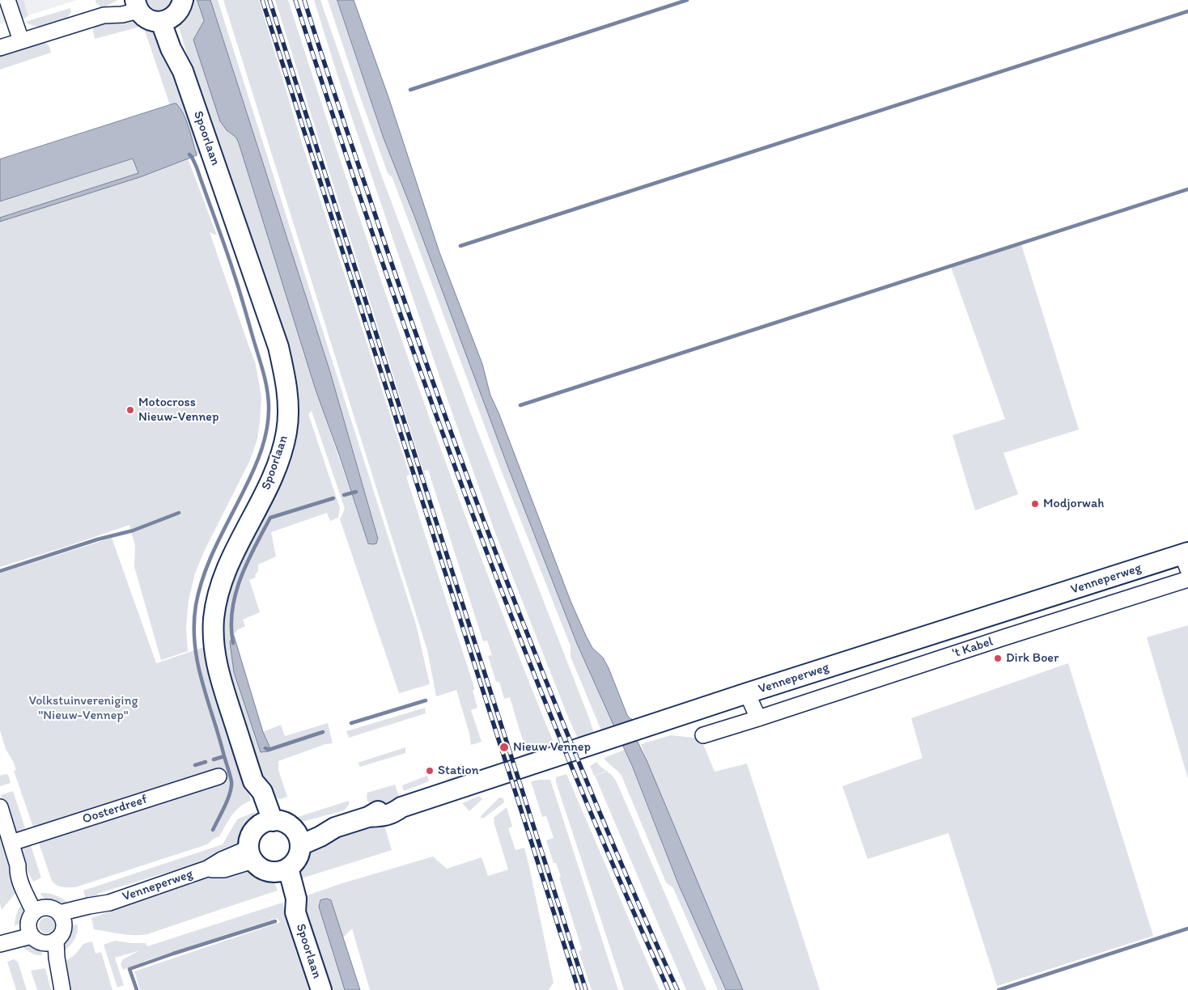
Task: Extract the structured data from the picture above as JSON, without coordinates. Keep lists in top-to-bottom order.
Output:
{
  "streets": {
    "main road": ["Spoorlaan", "Venneperweg"],
    "street": ["'t Kabel", "Oosterdreef"]
  },
  "crossings": [
    ["Spoorlaan", "Venneperweg"]
  ],
  "parks": ["Volkstuinvereniging \"Nieuw-Vennep\""],
  "places": [
    "Motocross Nieuw-Vennep",
    "Modjorwah",
    "Dirk Boer",
    "Nieuw Vennep",
    "Station"
  ]
}
